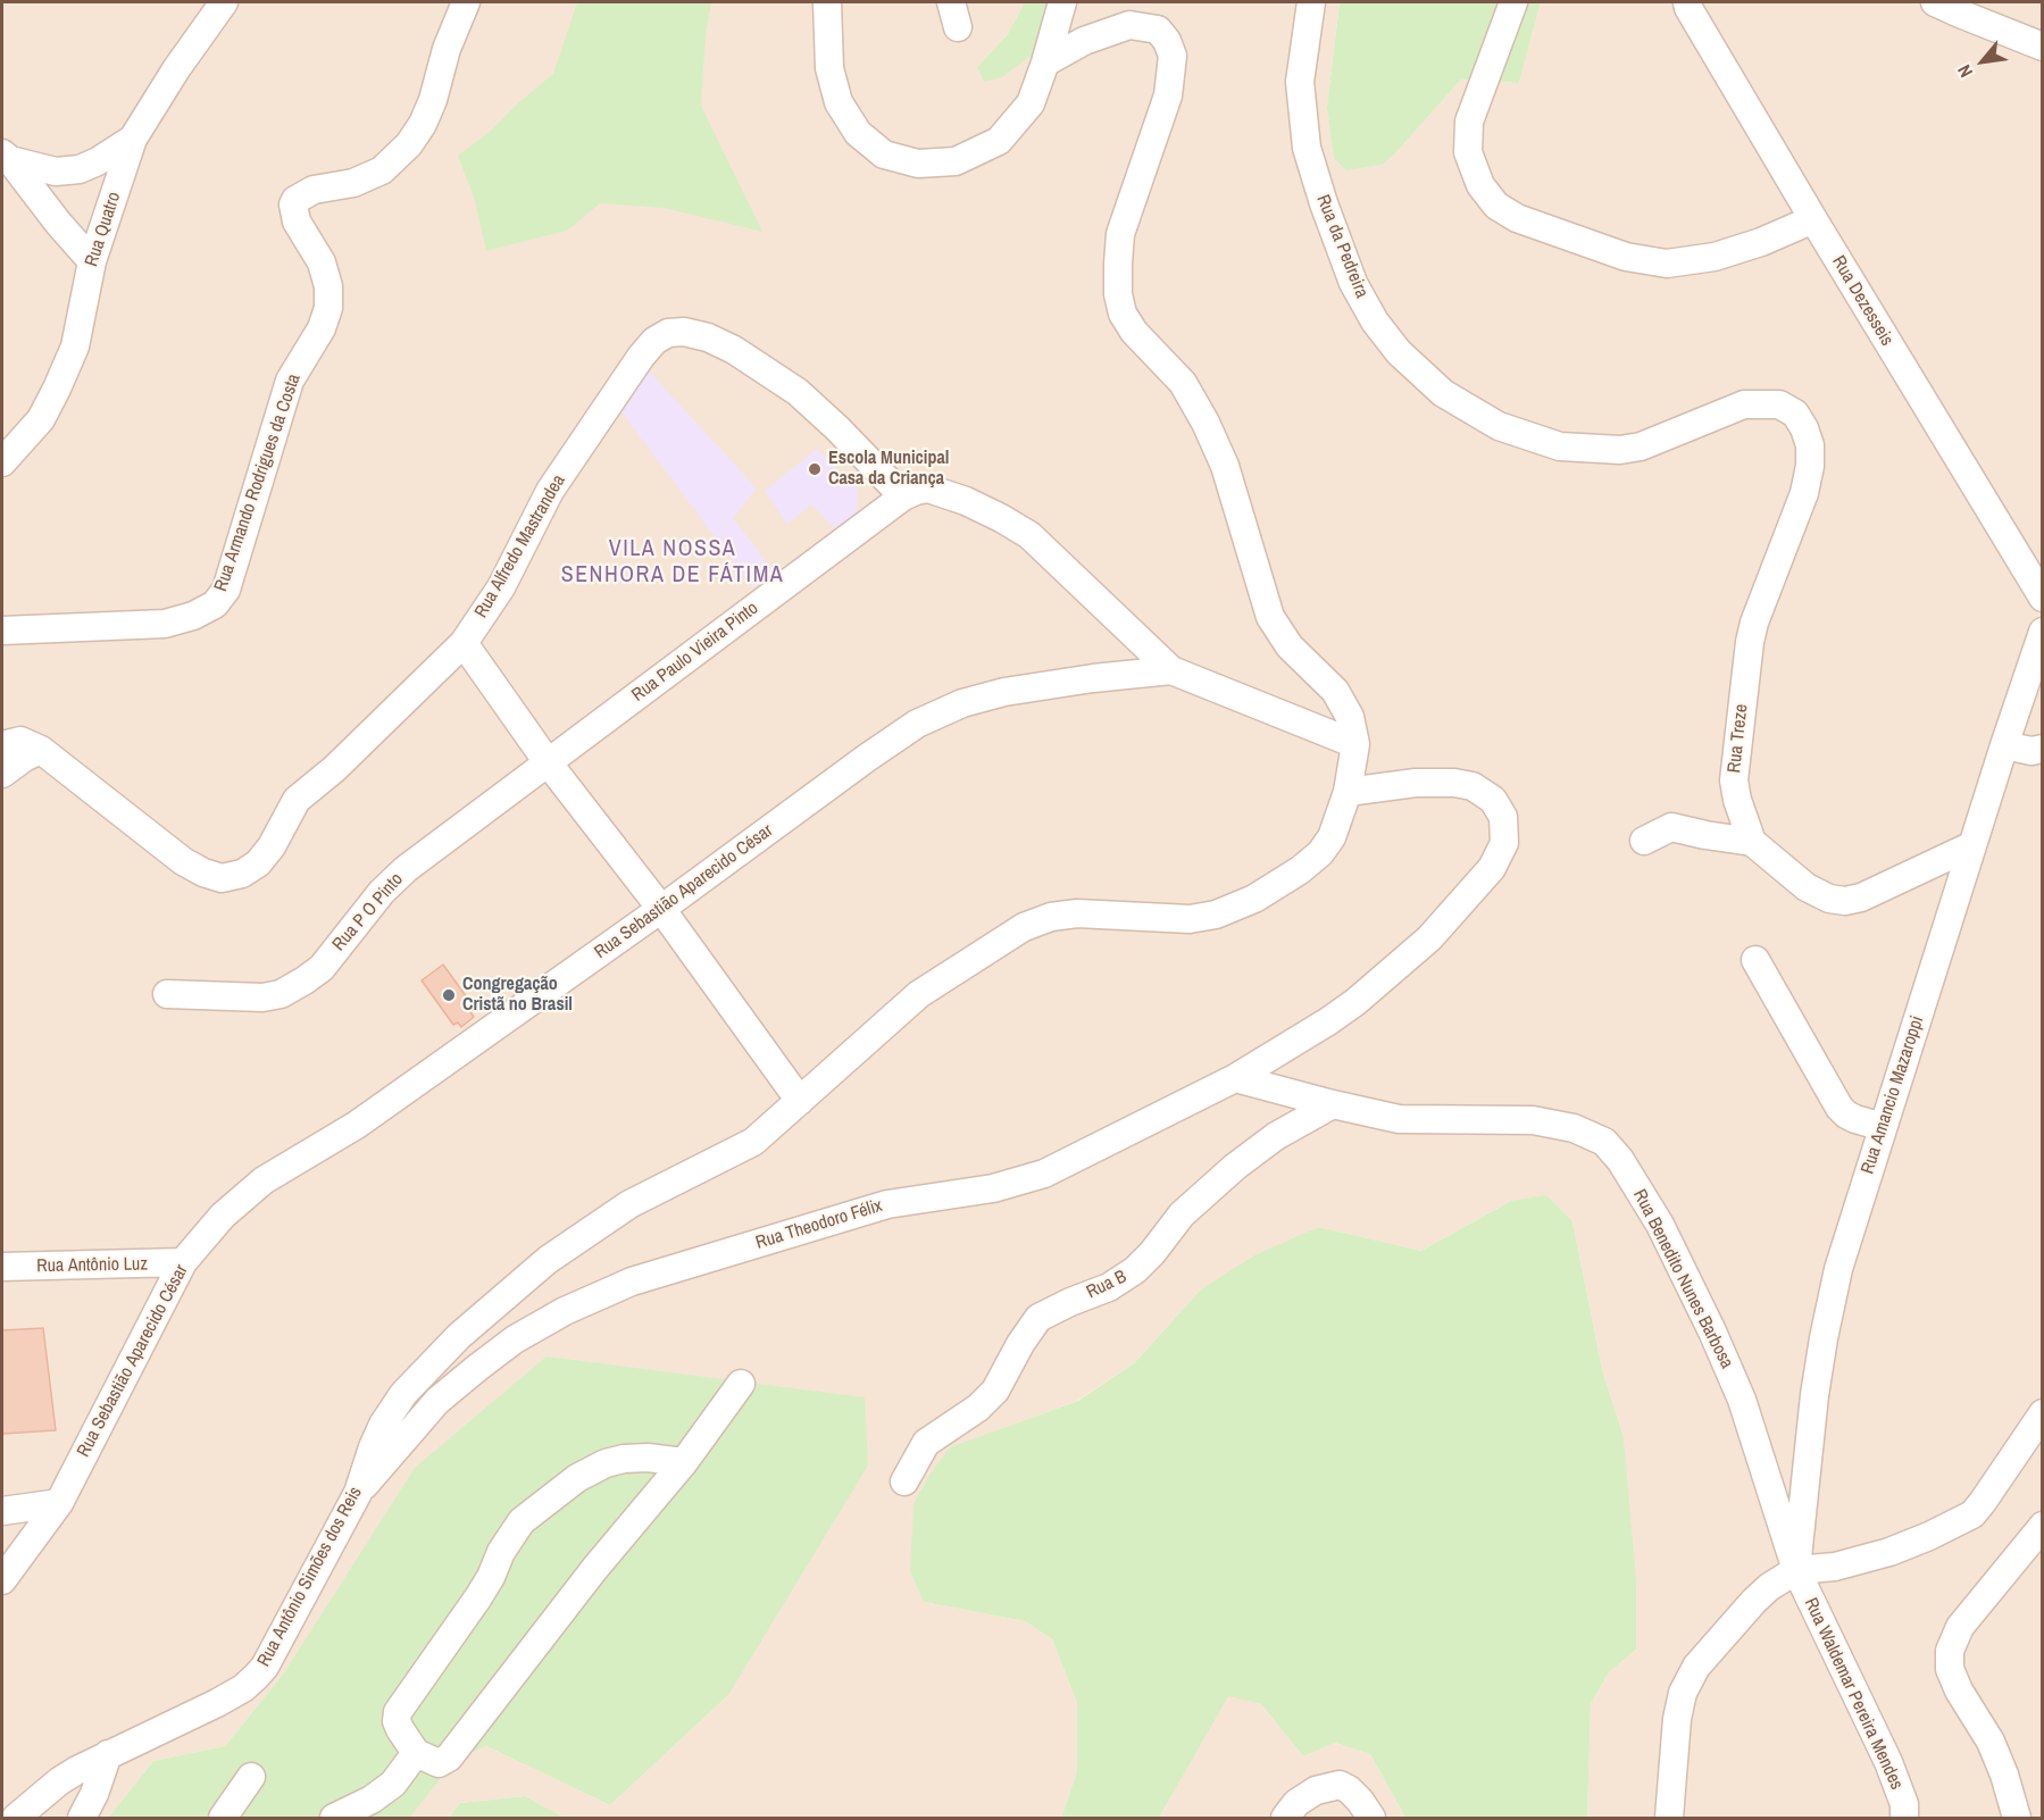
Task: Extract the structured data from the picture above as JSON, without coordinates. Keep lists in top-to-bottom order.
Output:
{
  "streets": {
    "street": [
      "Rua Quatro",
      "Rua da Pedreira",
      "Rua Dezesseis",
      "Rua Armando Rodrigues da Costa",
      "Rua Alfredo Mastrandea",
      "Rua Paulo Vieira Pinto",
      "Rua Treze",
      "Rua Sebastião Aparecido César",
      "Rua P O Pinto",
      "Rua Amancio Mazaroppi",
      "Rua Theodoro Félix",
      "Rua Antônio Luz",
      "Rua Benedito Nunes Barbosa",
      "Rua B",
      "Rua Antônio Simões dos Reis",
      "Rua Waldemar Pereira Mendes"
    ]
  },
  "crossings": [
    ["Rua da Pedreira", "Rua Treze"],
    ["Rua Alfredo Mastrandea", "Rua Paulo Vieira Pinto"],
    ["Rua Paulo Vieira Pinto", "Rua Sebastião Aparecido César"],
    ["Rua Paulo Vieira Pinto", "Rua P O Pinto"],
    ["Rua Sebastião Aparecido César", "Rua Antônio Luz"],
    ["Rua Amancio Mazaroppi", "Rua Benedito Nunes Barbosa"],
    ["Rua Amancio Mazaroppi", "Rua Waldemar Pereira Mendes"],
    ["Rua Theodoro Félix", "Rua Antônio Simões dos Reis"],
    ["Rua Benedito Nunes Barbosa", "Rua B"],
    ["Rua Benedito Nunes Barbosa", "Rua Waldemar Pereira Mendes"]
  ],
  "districts": ["VILA NOSSA SENHORA DE FÁTIMA"],
  "places": ["Escola Municipal Casa da Criança", "Congregação Cristã no Brasil"],
  "north": "bottom left"
}
